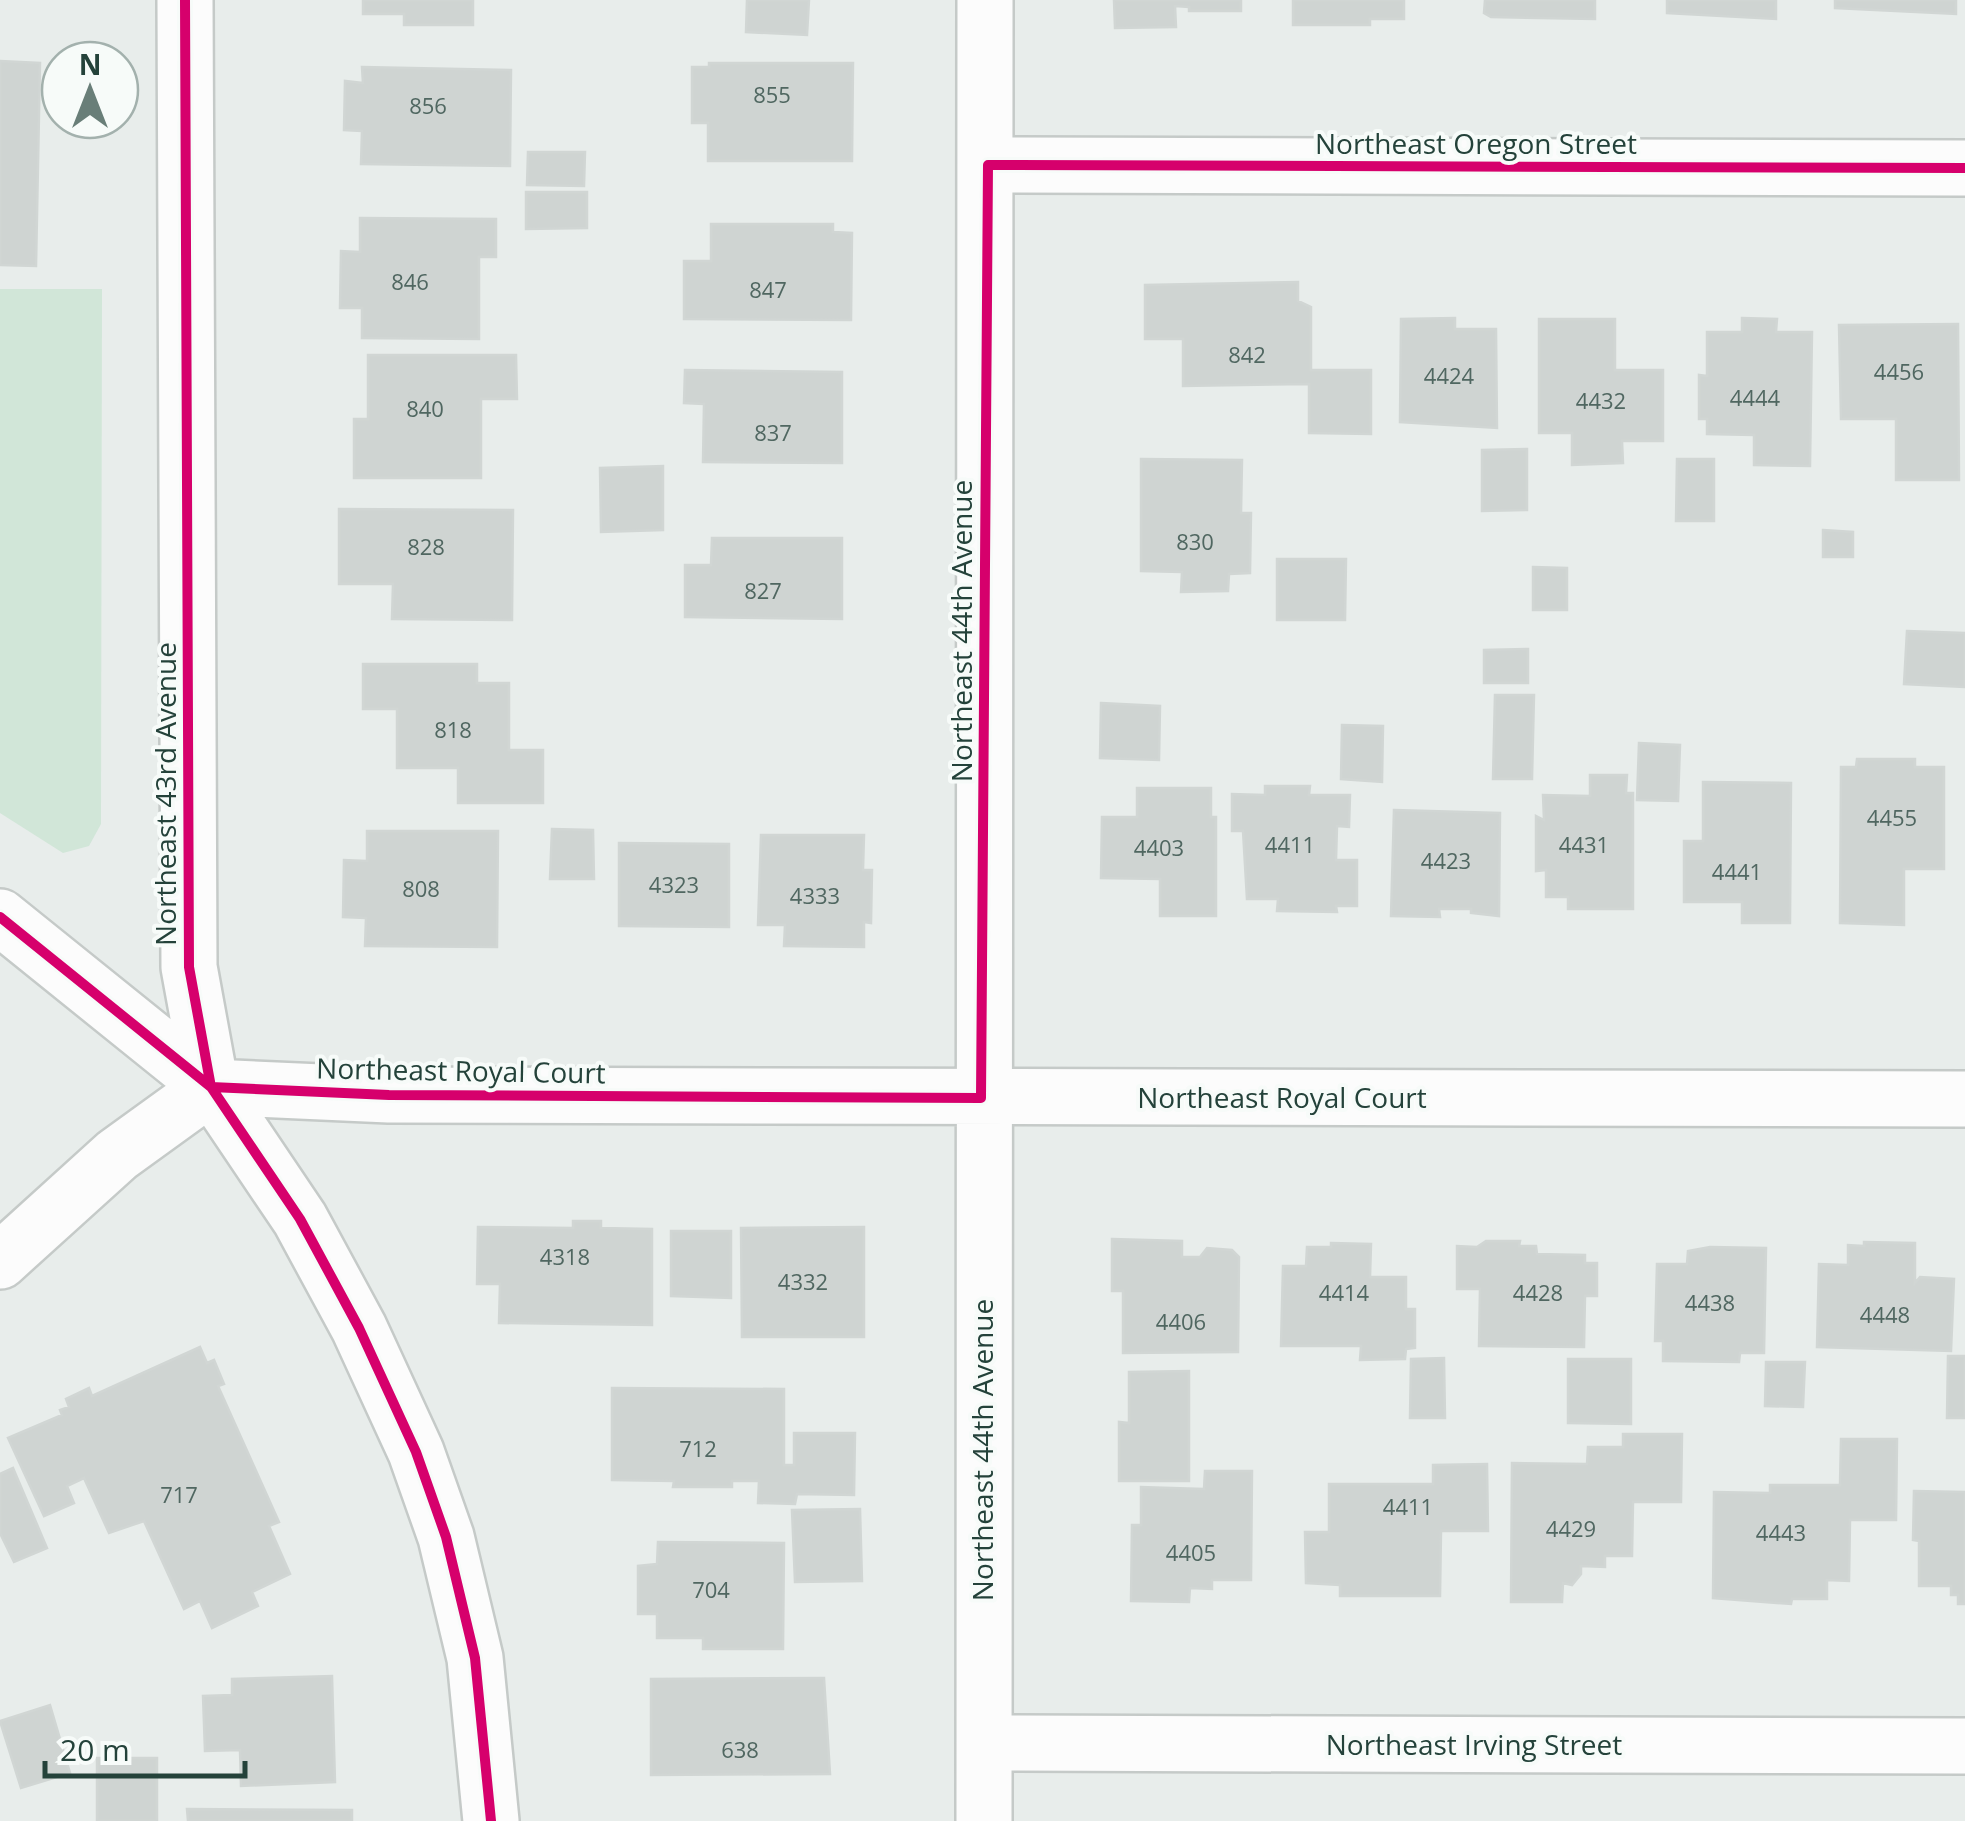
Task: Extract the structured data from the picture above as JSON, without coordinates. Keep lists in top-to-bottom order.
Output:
{
  "streets": {
    "street": [
      "Northeast Oregon Street",
      "Northeast 44th Avenue",
      "Northeast 43rd Avenue",
      "Northeast Royal Court",
      "Northeast Irving Street"
    ]
  },
  "crossings": [
    ["Northeast Oregon Street", "Northeast 44th Avenue"],
    ["Northeast 44th Avenue", "Northeast Royal Court"],
    ["Northeast 44th Avenue", "Northeast Irving Street"],
    ["Northeast 43rd Avenue", "Northeast Royal Court"]
  ],
  "house_numbers": [
    "855",
    "856",
    "846",
    "847",
    "842",
    "4456",
    "4424",
    "4444",
    "4432",
    "840",
    "837",
    "830",
    "828",
    "827",
    "818",
    "4455",
    "4411",
    "4431",
    "4403",
    "4423",
    "4441",
    "4323",
    "808",
    "4333",
    "4318",
    "4332",
    "4414",
    "4428",
    "4438",
    "4448",
    "4406",
    "712",
    "717",
    "4411",
    "4429",
    "4443",
    "4405",
    "704",
    "638"
  ],
  "scale_bar": "20 m",
  "north": "top"
}
